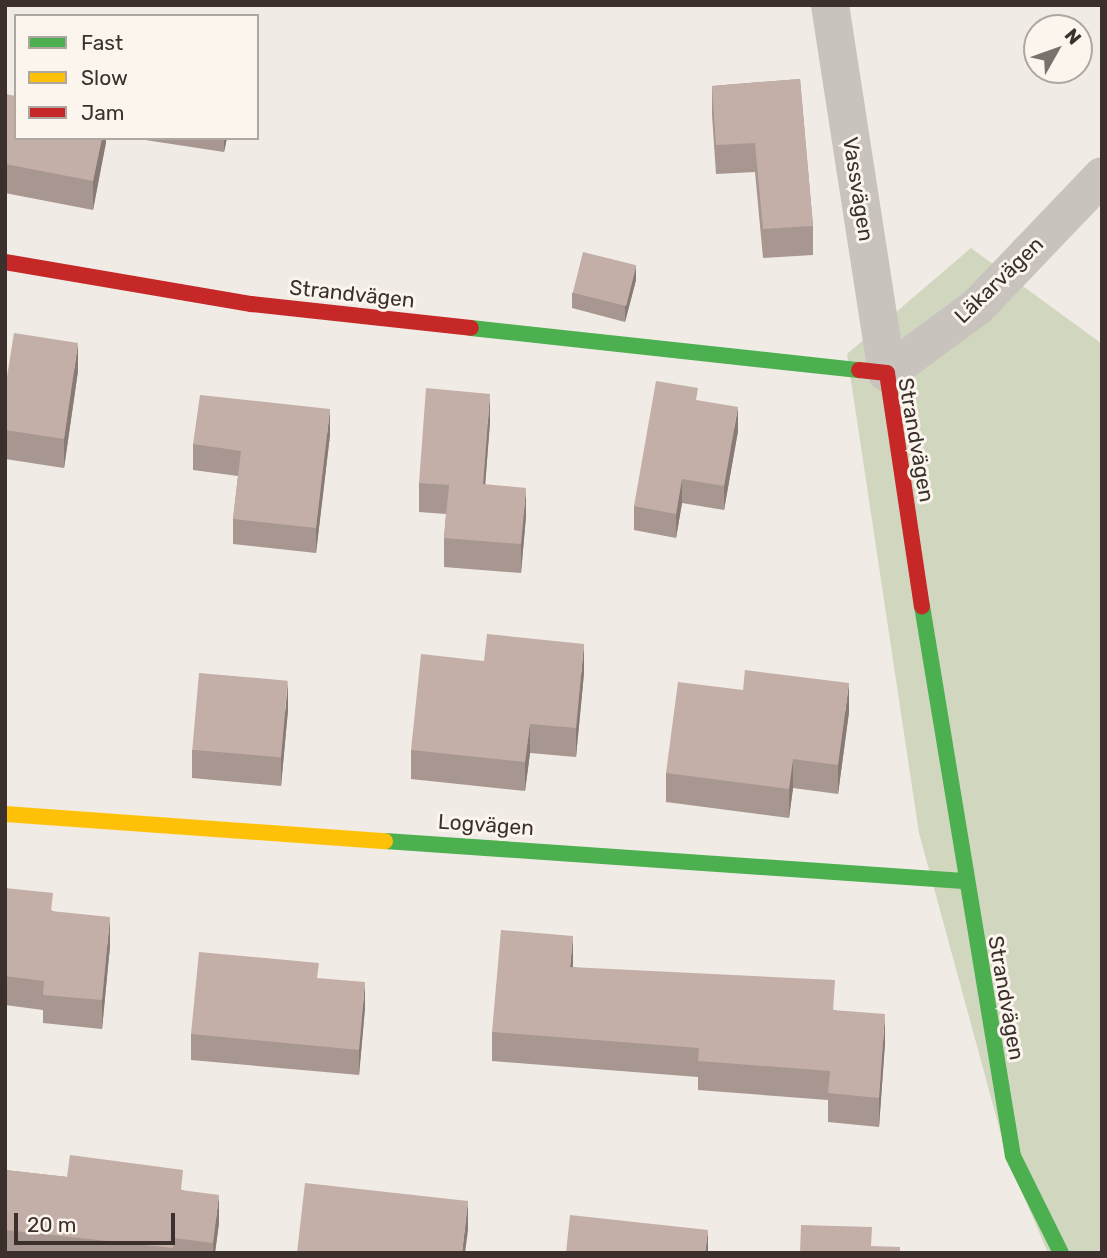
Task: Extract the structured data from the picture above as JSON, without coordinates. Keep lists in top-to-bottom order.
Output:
{
  "streets": {
    "street": [
      "Vassvägen",
      "Läkarvägen",
      "Strandvägen",
      "Logvägen"
    ]
  },
  "crossings": [
    ["Vassvägen", "Läkarvägen"],
    ["Vassvägen", "Strandvägen"],
    ["Läkarvägen", "Strandvägen"],
    ["Strandvägen", "Logvägen"]
  ],
  "legend": ["Fast", "Slow", "Jam"],
  "scale_bar": "20 m",
  "north": "top right"
}
